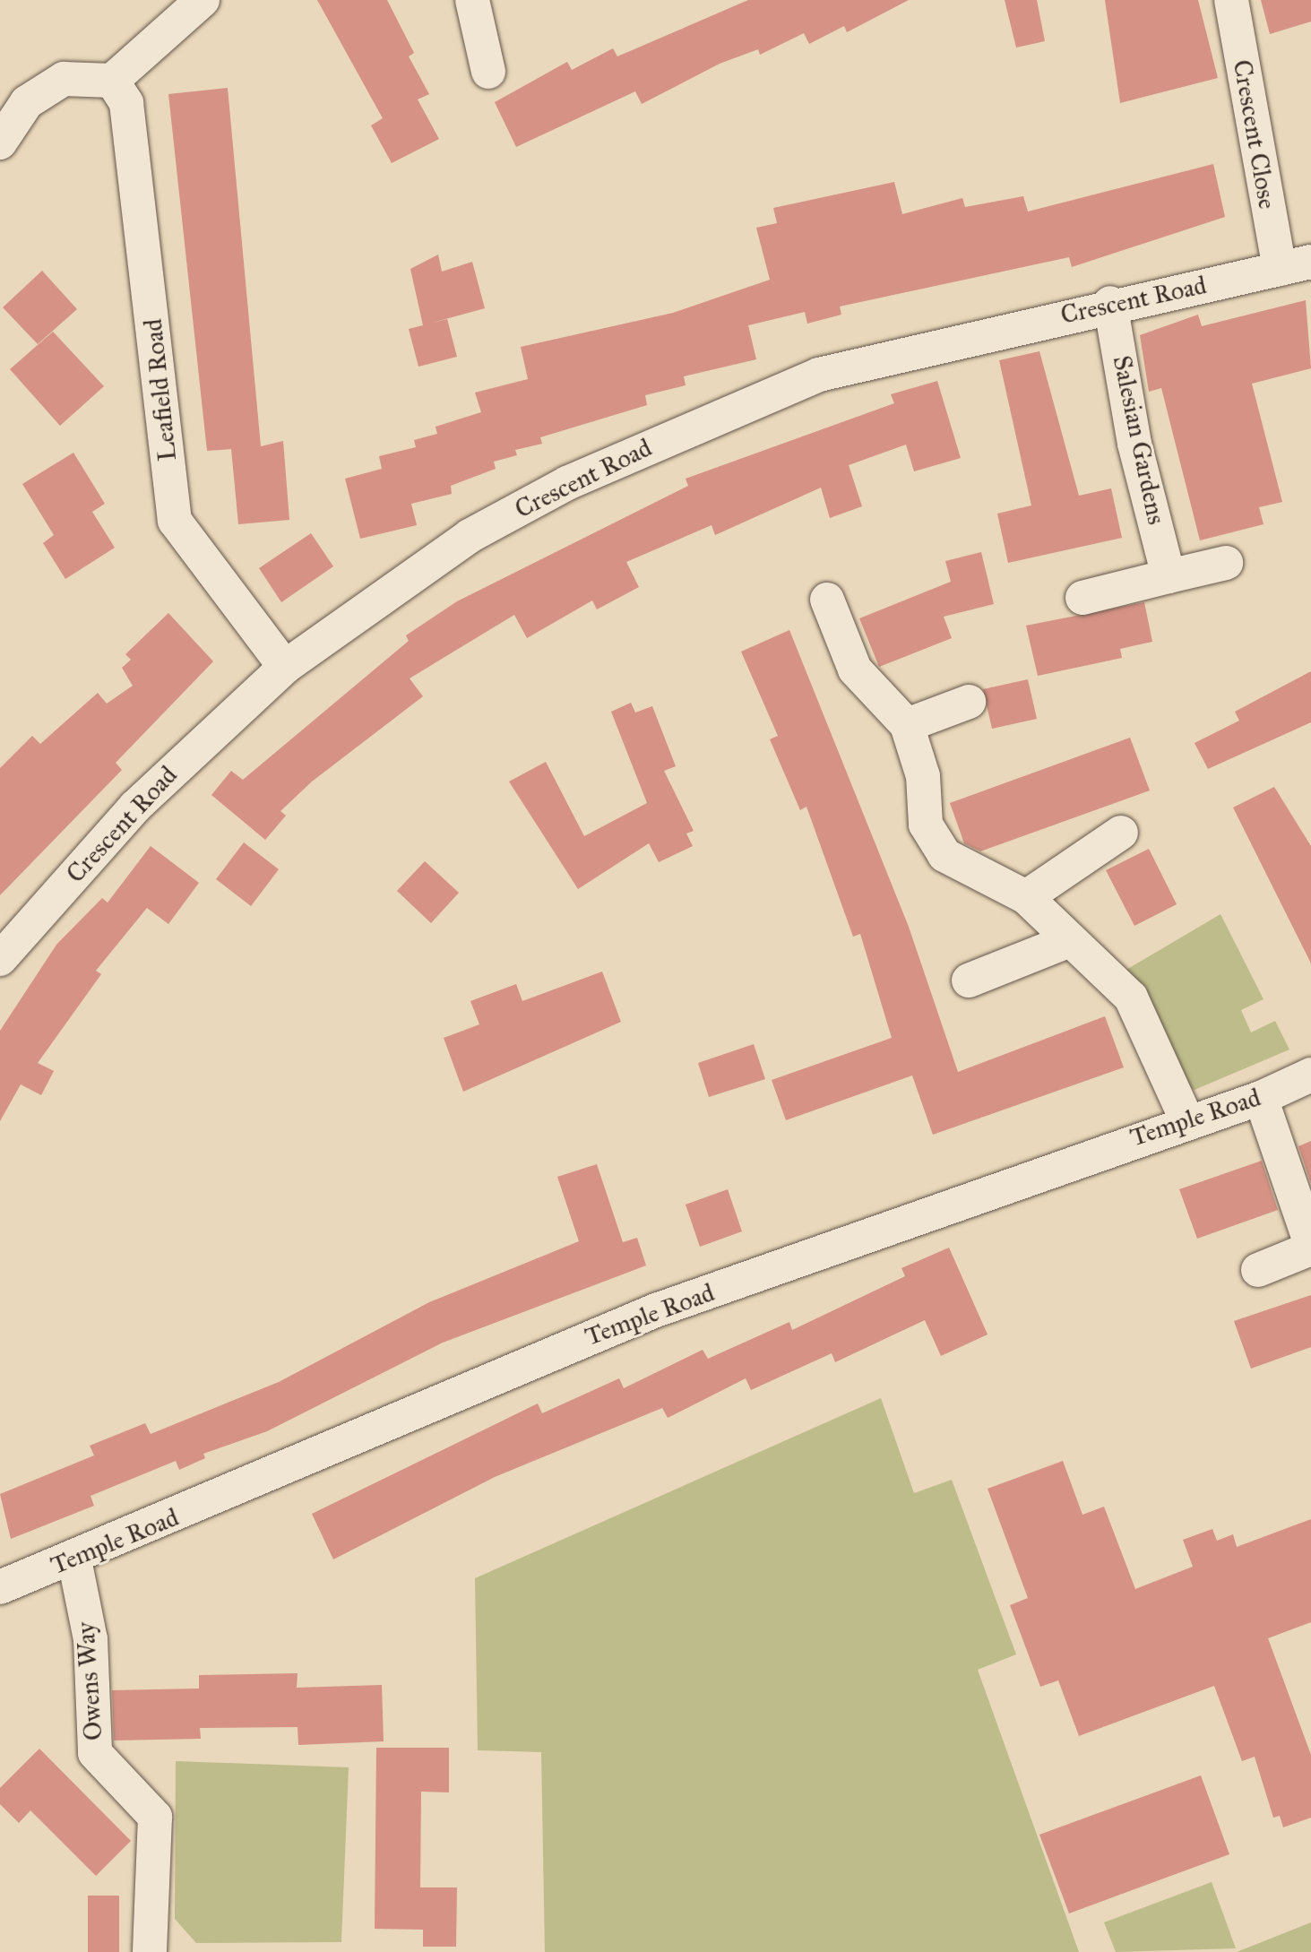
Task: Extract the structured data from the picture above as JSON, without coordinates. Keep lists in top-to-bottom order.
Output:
{
  "streets": {
    "street": [
      "Crescent Close",
      "Crescent Road",
      "Leafield Road",
      "Salesian Gardens",
      "Temple Road",
      "Owens Way"
    ]
  },
  "crossings": [
    ["Crescent Close", "Crescent Road"],
    ["Crescent Road", "Leafield Road"],
    ["Crescent Road", "Salesian Gardens"],
    ["Temple Road", "Owens Way"]
  ]
}
